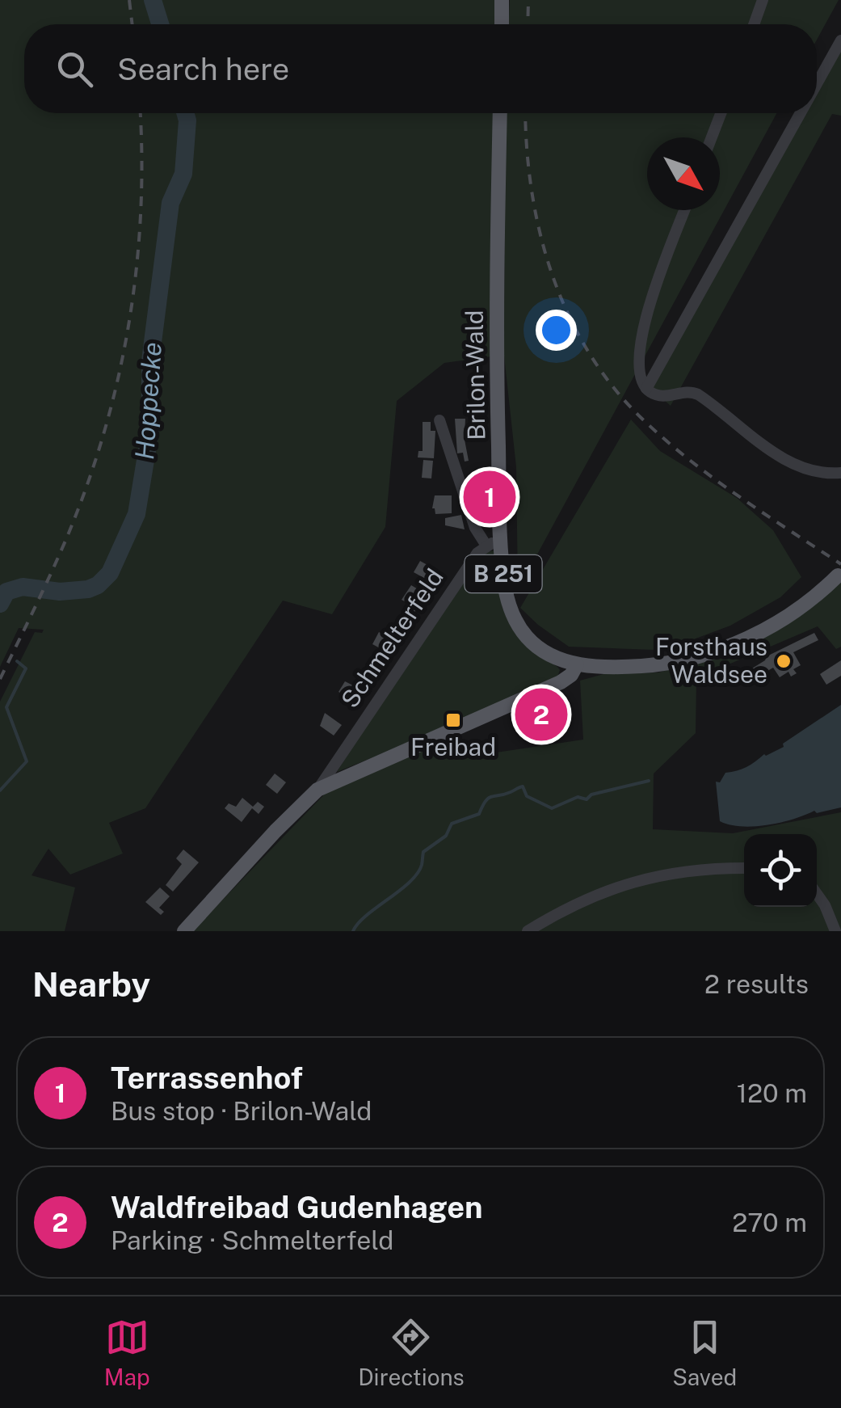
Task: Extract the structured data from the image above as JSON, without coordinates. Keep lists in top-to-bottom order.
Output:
{
  "streets": {
    "main road": ["Brilon-Wald", "B 251", "Schmelterfeld"]
  },
  "crossings": [
    ["Brilon-Wald", "Schmelterfeld"]
  ],
  "water": ["Hoppecke"],
  "places": {
    "other": ["Forsthaus Waldsee"],
    "transit": ["Freibad"]
  },
  "north": "bottom right",
  "page": {
    "search": "Search here",
    "pins": ["1", "2"],
    "heading": ["Nearby", "2 results"],
    "list": [
      {
        "mark": "1",
        "name": "Terrassenhof",
        "note": "Bus stop · Brilon-Wald",
        "value": "120 m"
      },
      {
        "mark": "2",
        "name": "Waldfreibad Gudenhagen",
        "note": "Parking · Schmelterfeld",
        "value": "270 m"
      }
    ],
    "nav": ["Map", "Directions", "Saved"]
  }
}
